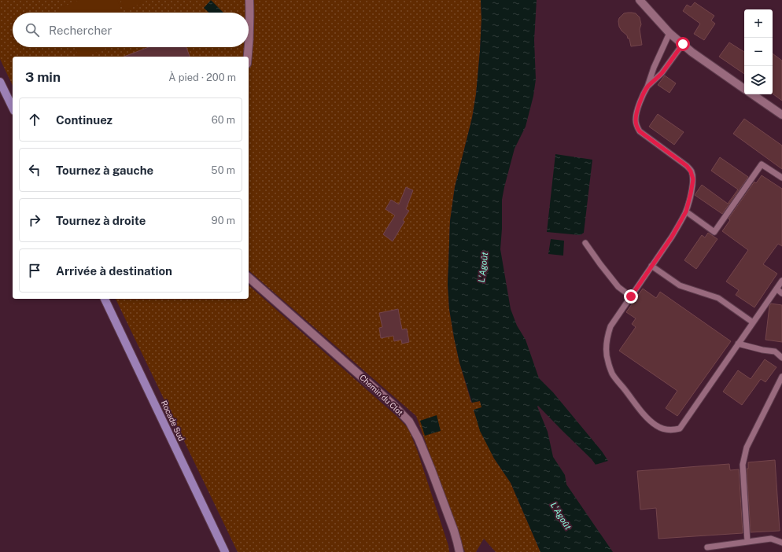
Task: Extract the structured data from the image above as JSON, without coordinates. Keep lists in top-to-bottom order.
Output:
{
  "streets": {
    "main road": ["Rocade Sud"],
    "street": ["Chemin du Clot"]
  },
  "water": ["L'Agoût"],
  "page": {
    "map_buttons": ["+", "−"],
    "search": "Rechercher",
    "heading": ["3 min", "À pied · 200 m"],
    "list": [
      ["Continuez", "60 m"],
      ["Tournez à gauche", "50 m"],
      ["Tournez à droite", "90 m"],
      "Arrivée à destination"
    ]
  }
}
